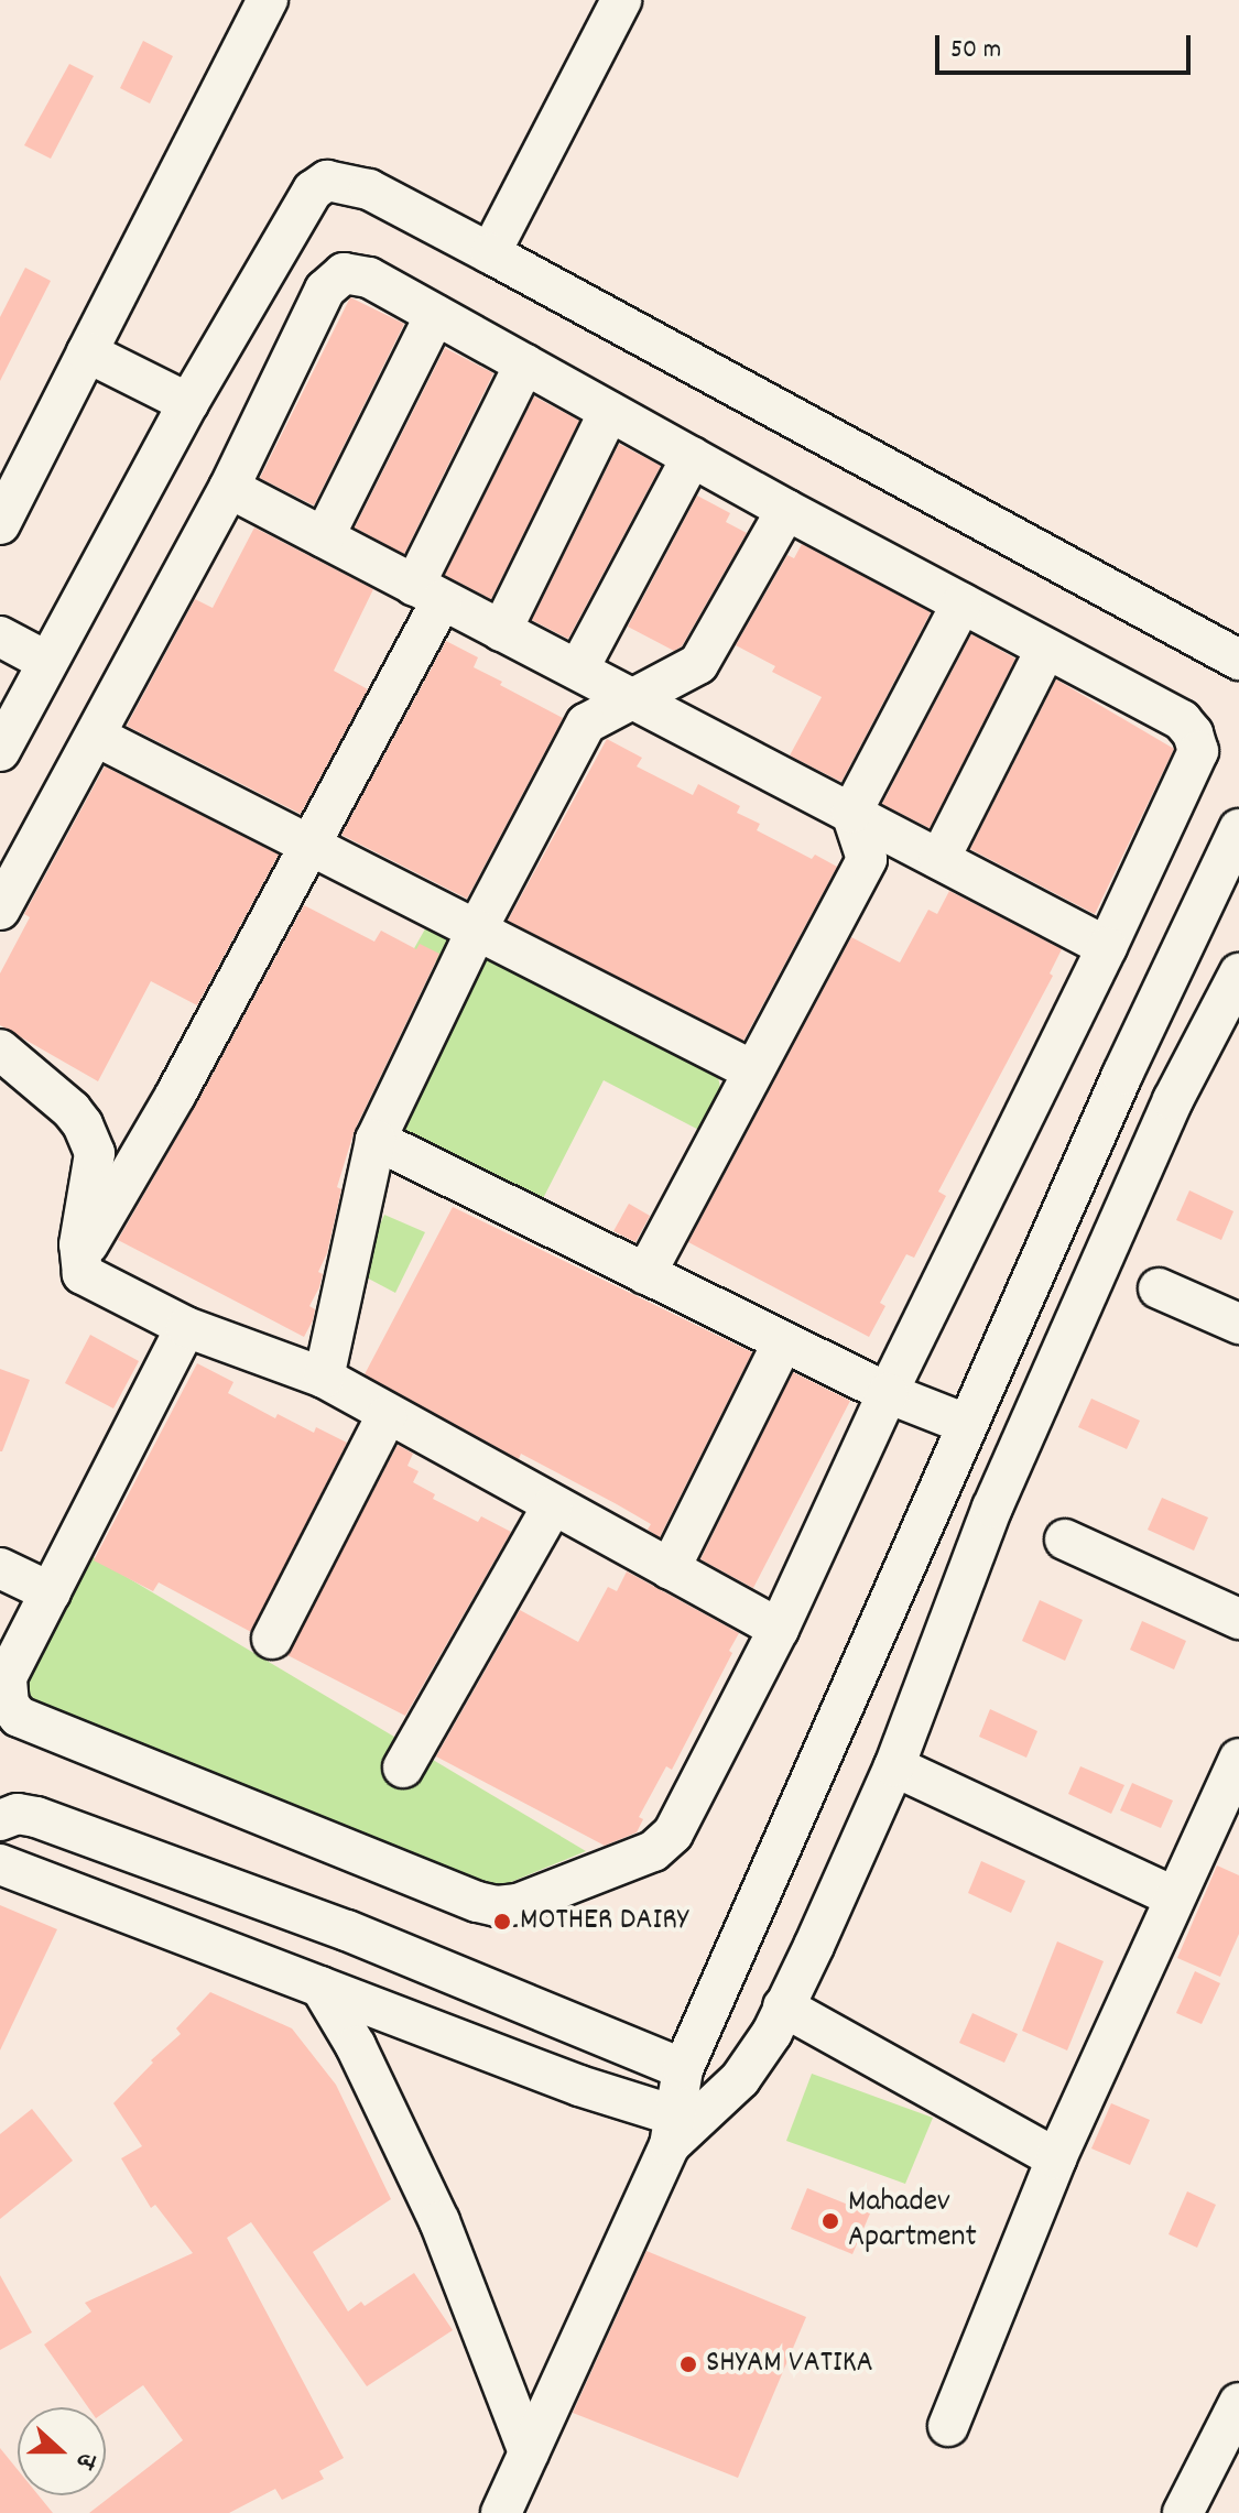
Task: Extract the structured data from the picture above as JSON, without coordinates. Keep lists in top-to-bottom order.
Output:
{
  "places": ["MOTHER DAIRY", "Mahadev Apartment", "SHYAM VATIKA"],
  "scale_bar": "50 m",
  "north": "right"
}
